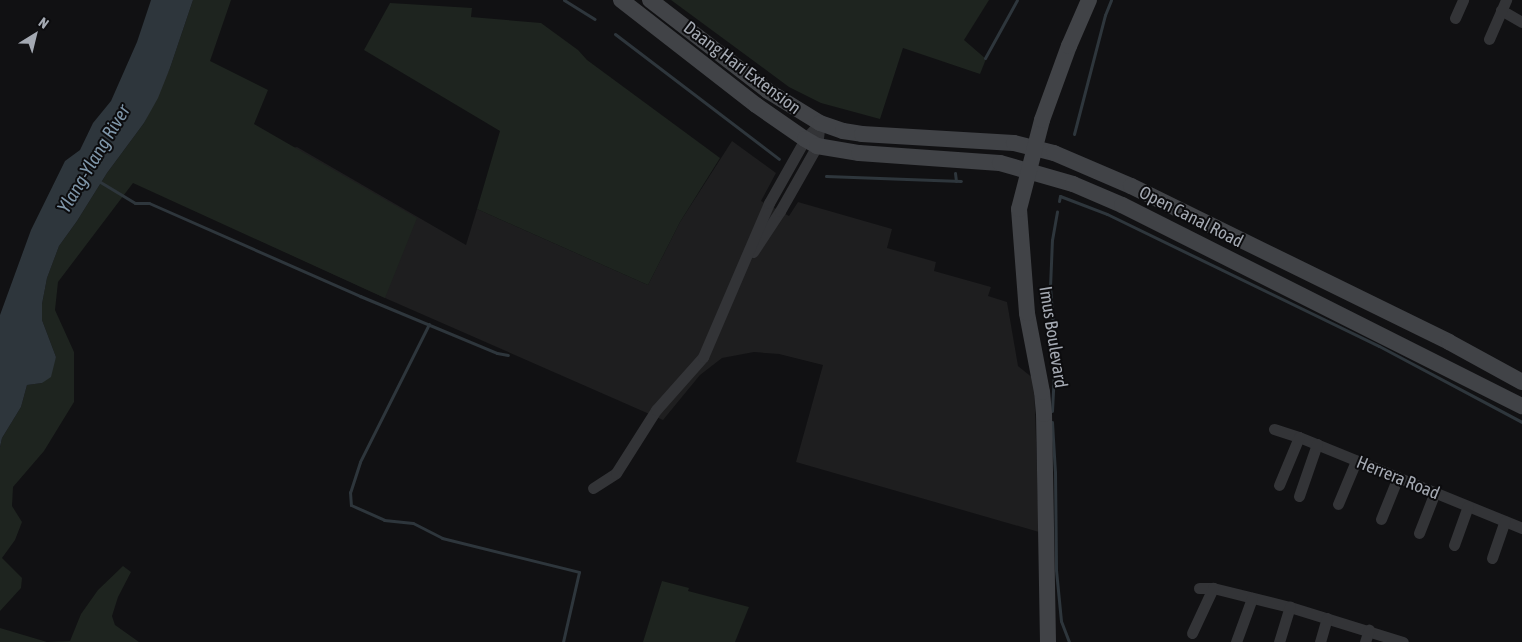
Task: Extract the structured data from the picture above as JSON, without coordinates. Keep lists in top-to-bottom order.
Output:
{
  "streets": {
    "main road": ["Daang Hari Extension", "Open Canal Road", "Imus Boulevard"],
    "street": ["Herrera Road"]
  },
  "crossings": [
    ["Daang Hari Extension", "Open Canal Road"],
    ["Open Canal Road", "Imus Boulevard"]
  ],
  "water": ["Ylang-Ylang River"],
  "north": "top right"
}
